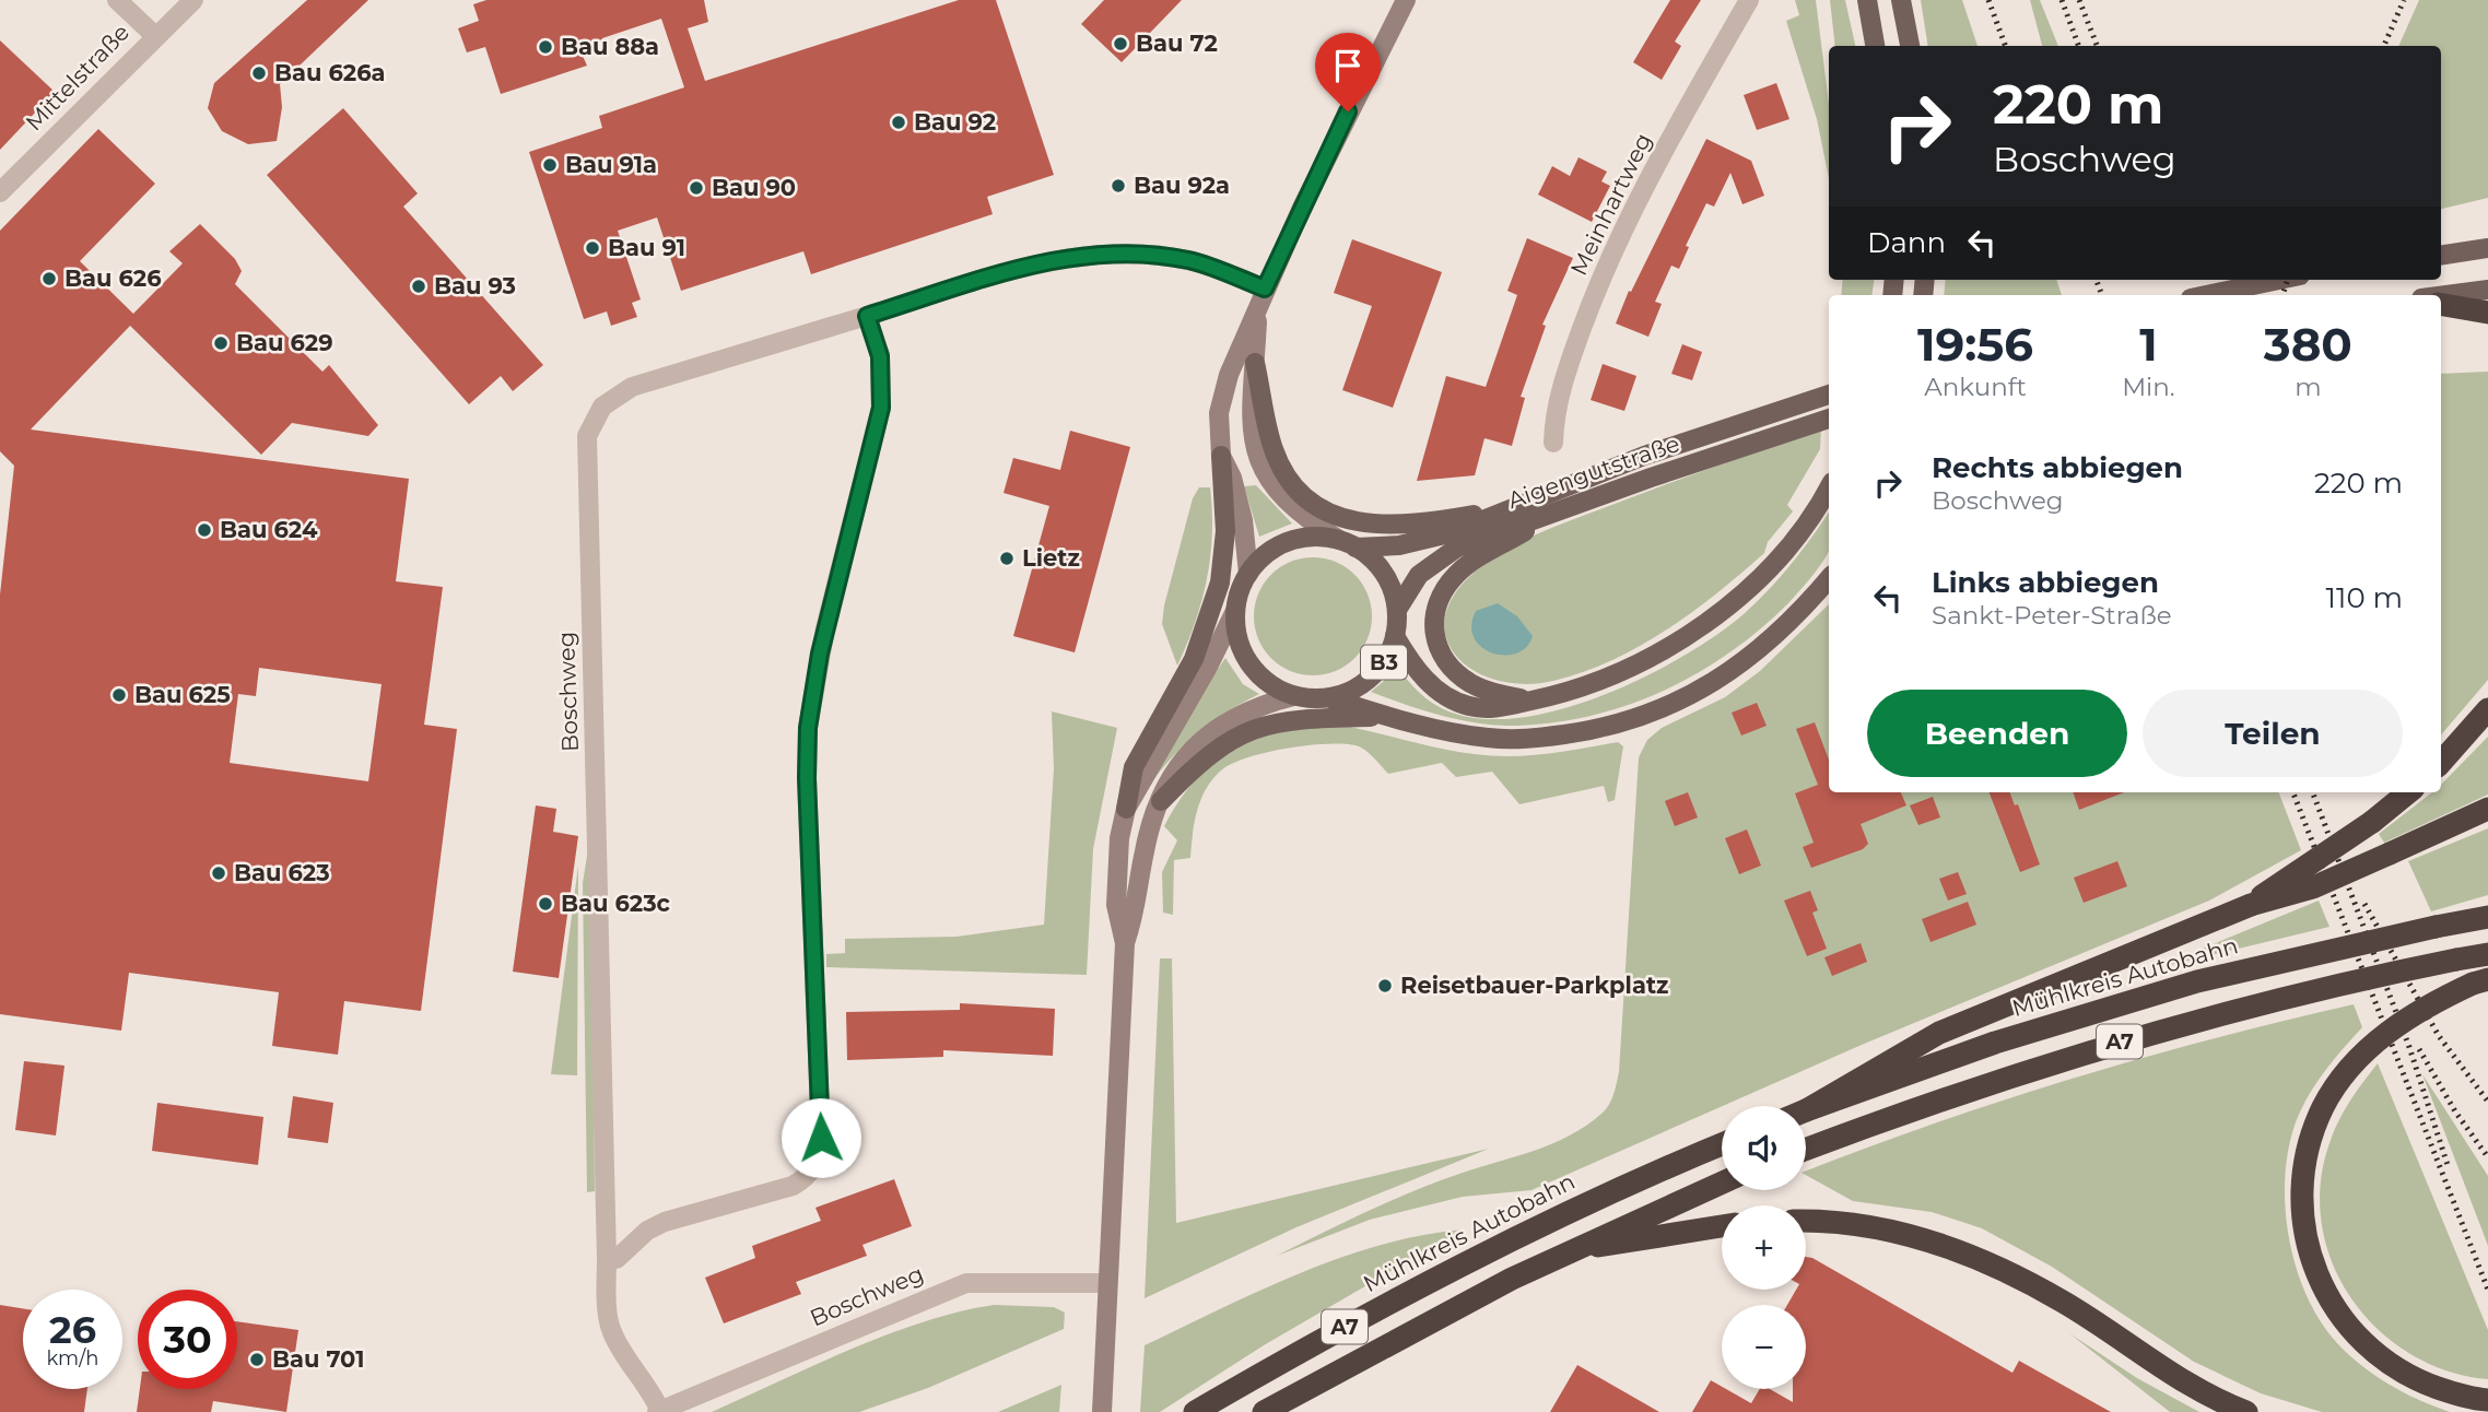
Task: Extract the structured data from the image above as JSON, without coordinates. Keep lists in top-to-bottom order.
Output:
{
  "streets": {
    "highway": ["Mühlkreis Autobahn", "A7"],
    "main road": ["Aigengutstraße", "B3"],
    "street": ["Mittelstraße", "Meinhartweg", "Boschweg"]
  },
  "crossings": [
    ["Aigengutstraße", "B3"]
  ],
  "places": [
    "Bau 72",
    "Bau 88a",
    "Bau 626a",
    "Bau 92",
    "Bau 91a",
    "Bau 92a",
    "Bau 90",
    "Bau 91",
    "Bau 626",
    "Bau 93",
    "Bau 629",
    "Bau 624",
    "Lietz",
    "Bau 625",
    "Bau 623",
    "Bau 623c",
    "Reisetbauer-Parkplatz",
    "Bau 701"
  ],
  "page": {
    "turn": ["220 m", "Boschweg"],
    "then": "Dann",
    "eta": [
      "19:56",
      "Ankunft",
      "1",
      "Min.",
      "380",
      "m"
    ],
    "list": [
      {
        "name": "Rechts abbiegen",
        "note": "Boschweg",
        "value": "220 m"
      },
      {
        "name": "Links abbiegen",
        "note": "Sankt-Peter-Straße",
        "value": "110 m"
      }
    ],
    "buttons": ["Beenden", "Teilen"],
    "map_buttons": ["+", "−"],
    "speed": "26 km/h",
    "limit": "30"
  }
}
